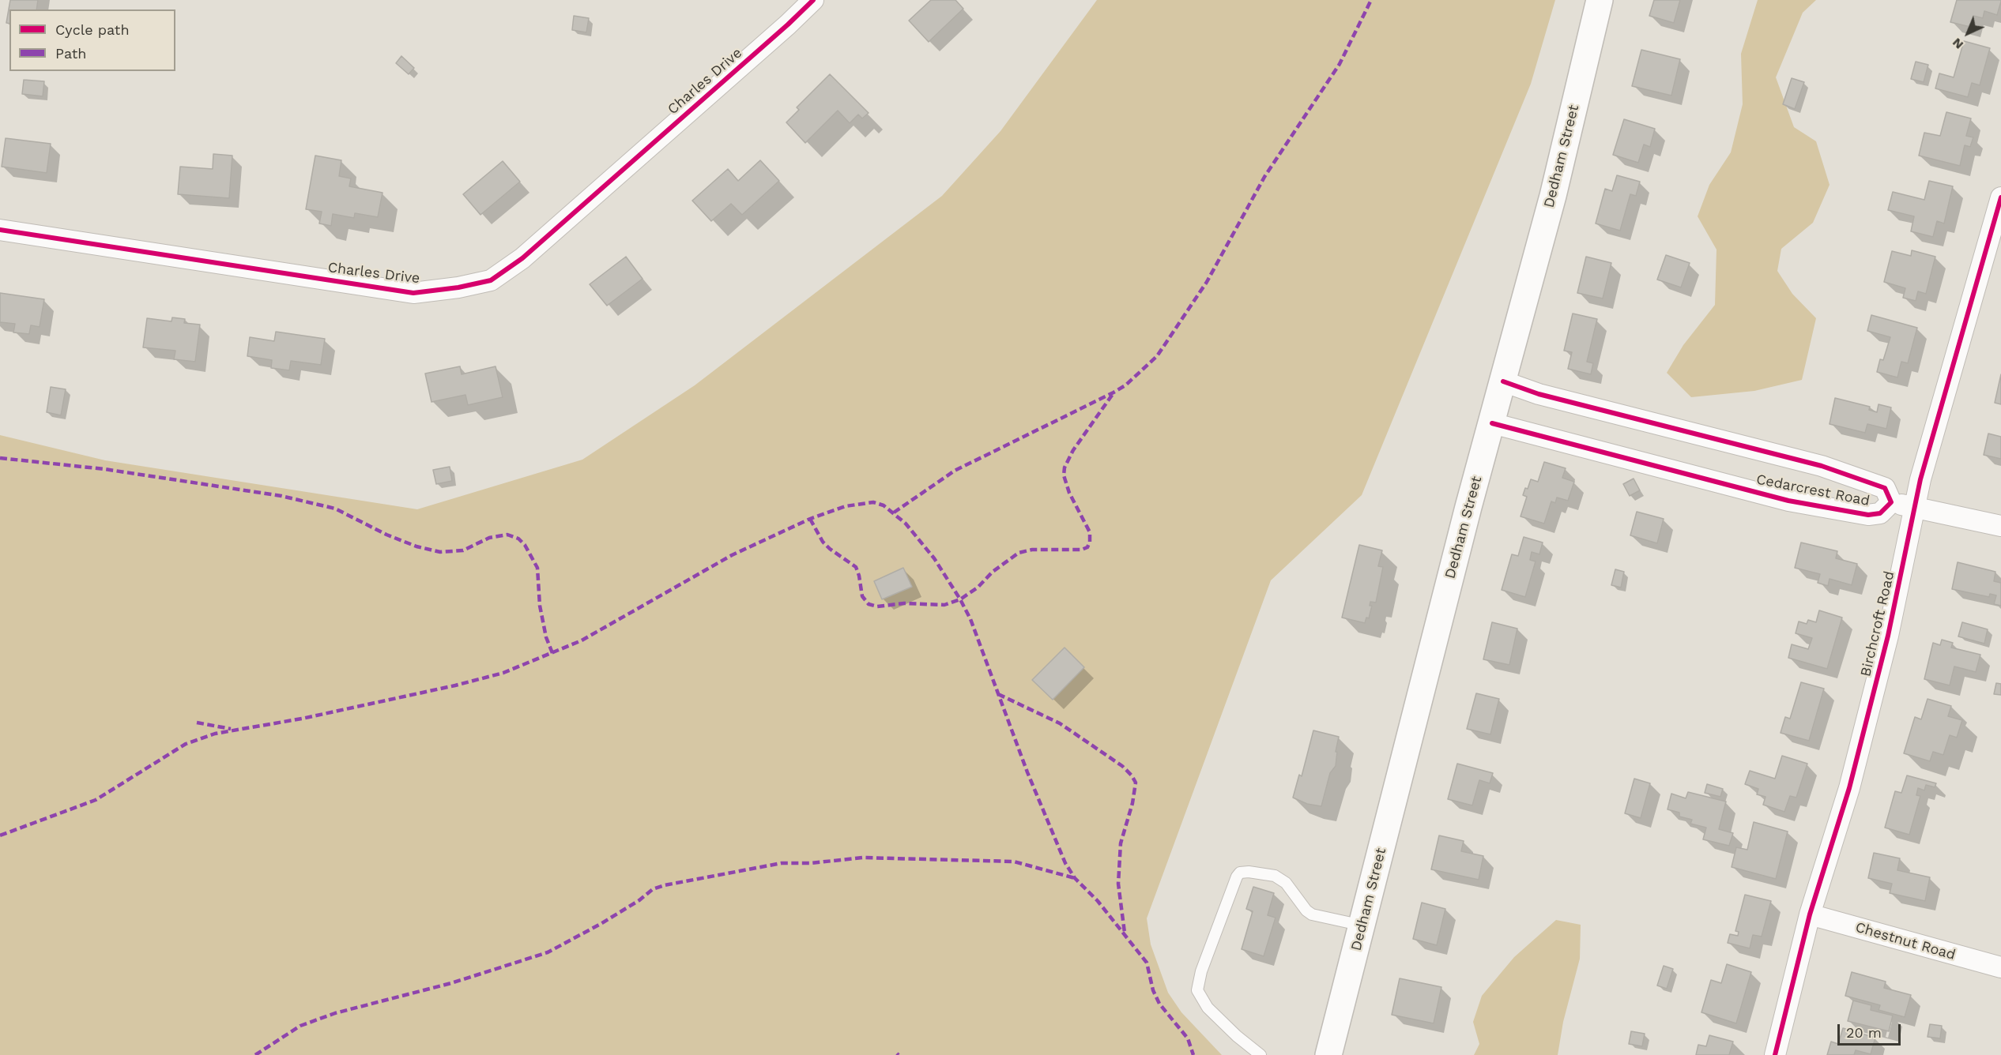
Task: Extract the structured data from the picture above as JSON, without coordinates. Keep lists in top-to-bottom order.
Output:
{
  "streets": {
    "main road": ["Dedham Street"],
    "street": [
      "Charles Drive",
      "Cedarcrest Road",
      "Birchcroft Road",
      "Chestnut Road"
    ]
  },
  "crossings": [
    ["Dedham Street", "Cedarcrest Road"],
    ["Birchcroft Road", "Chestnut Road"]
  ],
  "legend": ["Cycle path", "Path"],
  "scale_bar": "20 m",
  "north": "bottom left"
}
